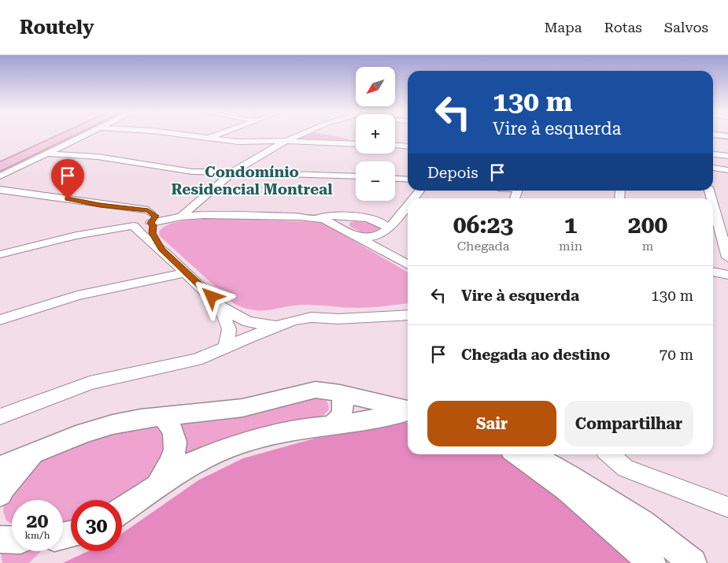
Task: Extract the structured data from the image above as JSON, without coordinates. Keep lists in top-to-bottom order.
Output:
{
  "districts": ["Condomínio Residencial Montreal"],
  "north": "bottom left",
  "page": {
    "header": "Routely",
    "nav": ["Mapa", "Rotas", "Salvos"],
    "map_buttons": ["+", "−"],
    "turn": ["130 m", "Vire à esquerda"],
    "then": "Depois",
    "eta": [
      "06:23",
      "Chegada",
      "1",
      "min",
      "200",
      "m"
    ],
    "list": [
      {
        "name": "Vire à esquerda",
        "value": "130 m"
      },
      {
        "name": "Chegada ao destino",
        "value": "70 m"
      }
    ],
    "buttons": ["Sair", "Compartilhar"],
    "speed": "20 km/h",
    "limit": "30"
  }
}
